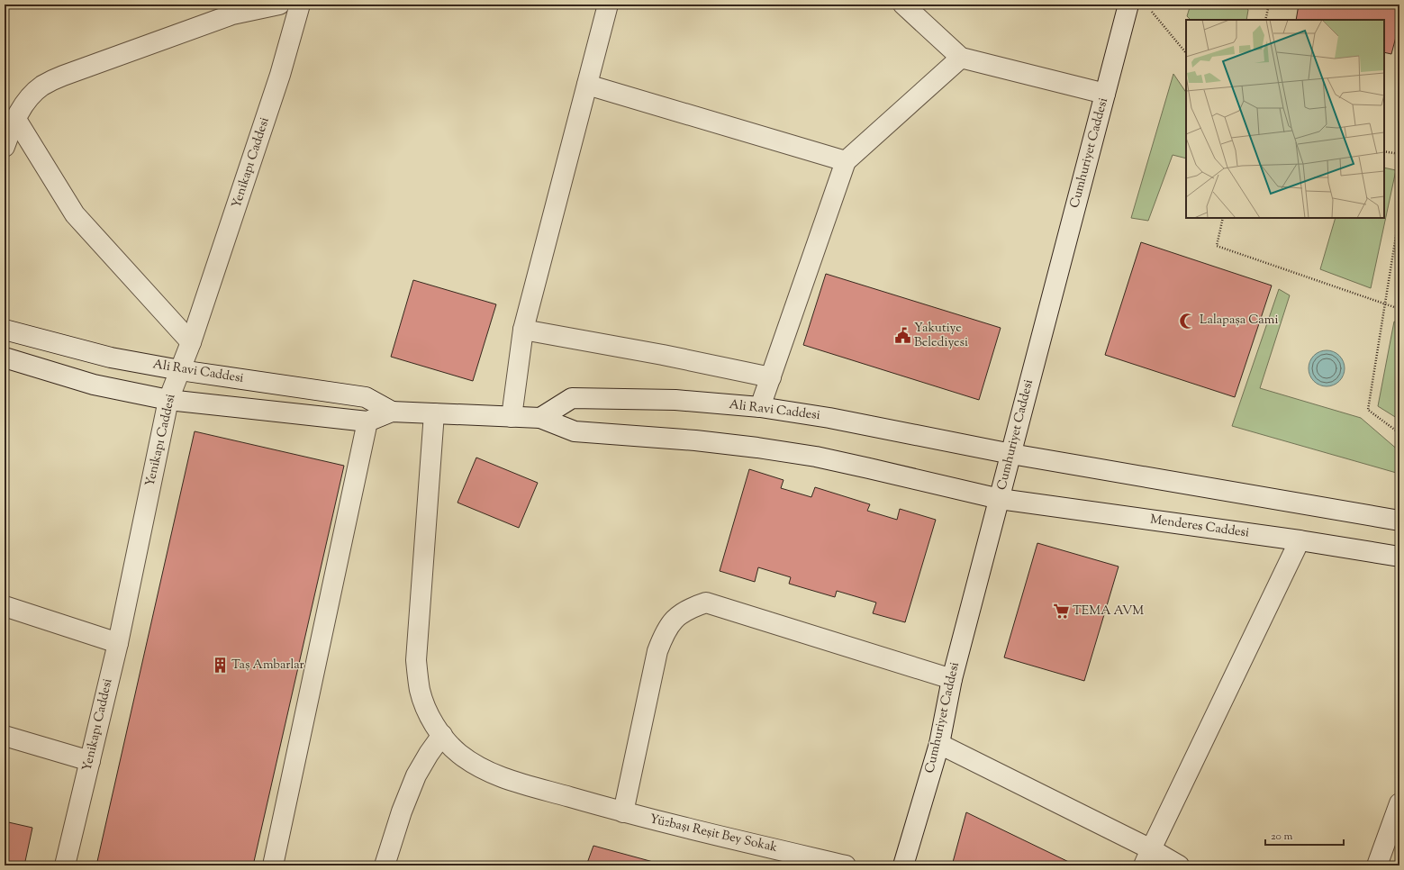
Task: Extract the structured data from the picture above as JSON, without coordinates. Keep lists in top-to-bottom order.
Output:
{
  "streets": {
    "street": [
      "Cumhuriyet Caddesi",
      "Yenikapı Caddesi",
      "Ali Ravi Caddesi",
      "Menderes Caddesi",
      "Yüzbaşı Reşit Bey Sokak"
    ]
  },
  "crossings": [
    ["Cumhuriyet Caddesi", "Ali Ravi Caddesi"],
    ["Cumhuriyet Caddesi", "Menderes Caddesi"],
    ["Yenikapı Caddesi", "Ali Ravi Caddesi"],
    ["Ali Ravi Caddesi", "Menderes Caddesi"],
    ["Ali Ravi Caddesi", "Yüzbaşı Reşit Bey Sokak"]
  ],
  "places": {
    "mosque": ["Lalapaşa Cami"],
    "public building": ["Yakutiye Belediyesi"],
    "supermarket": ["TEMA AVM"],
    "building": ["Taş Ambarlar"]
  },
  "scale_bar": "20 m"
}
